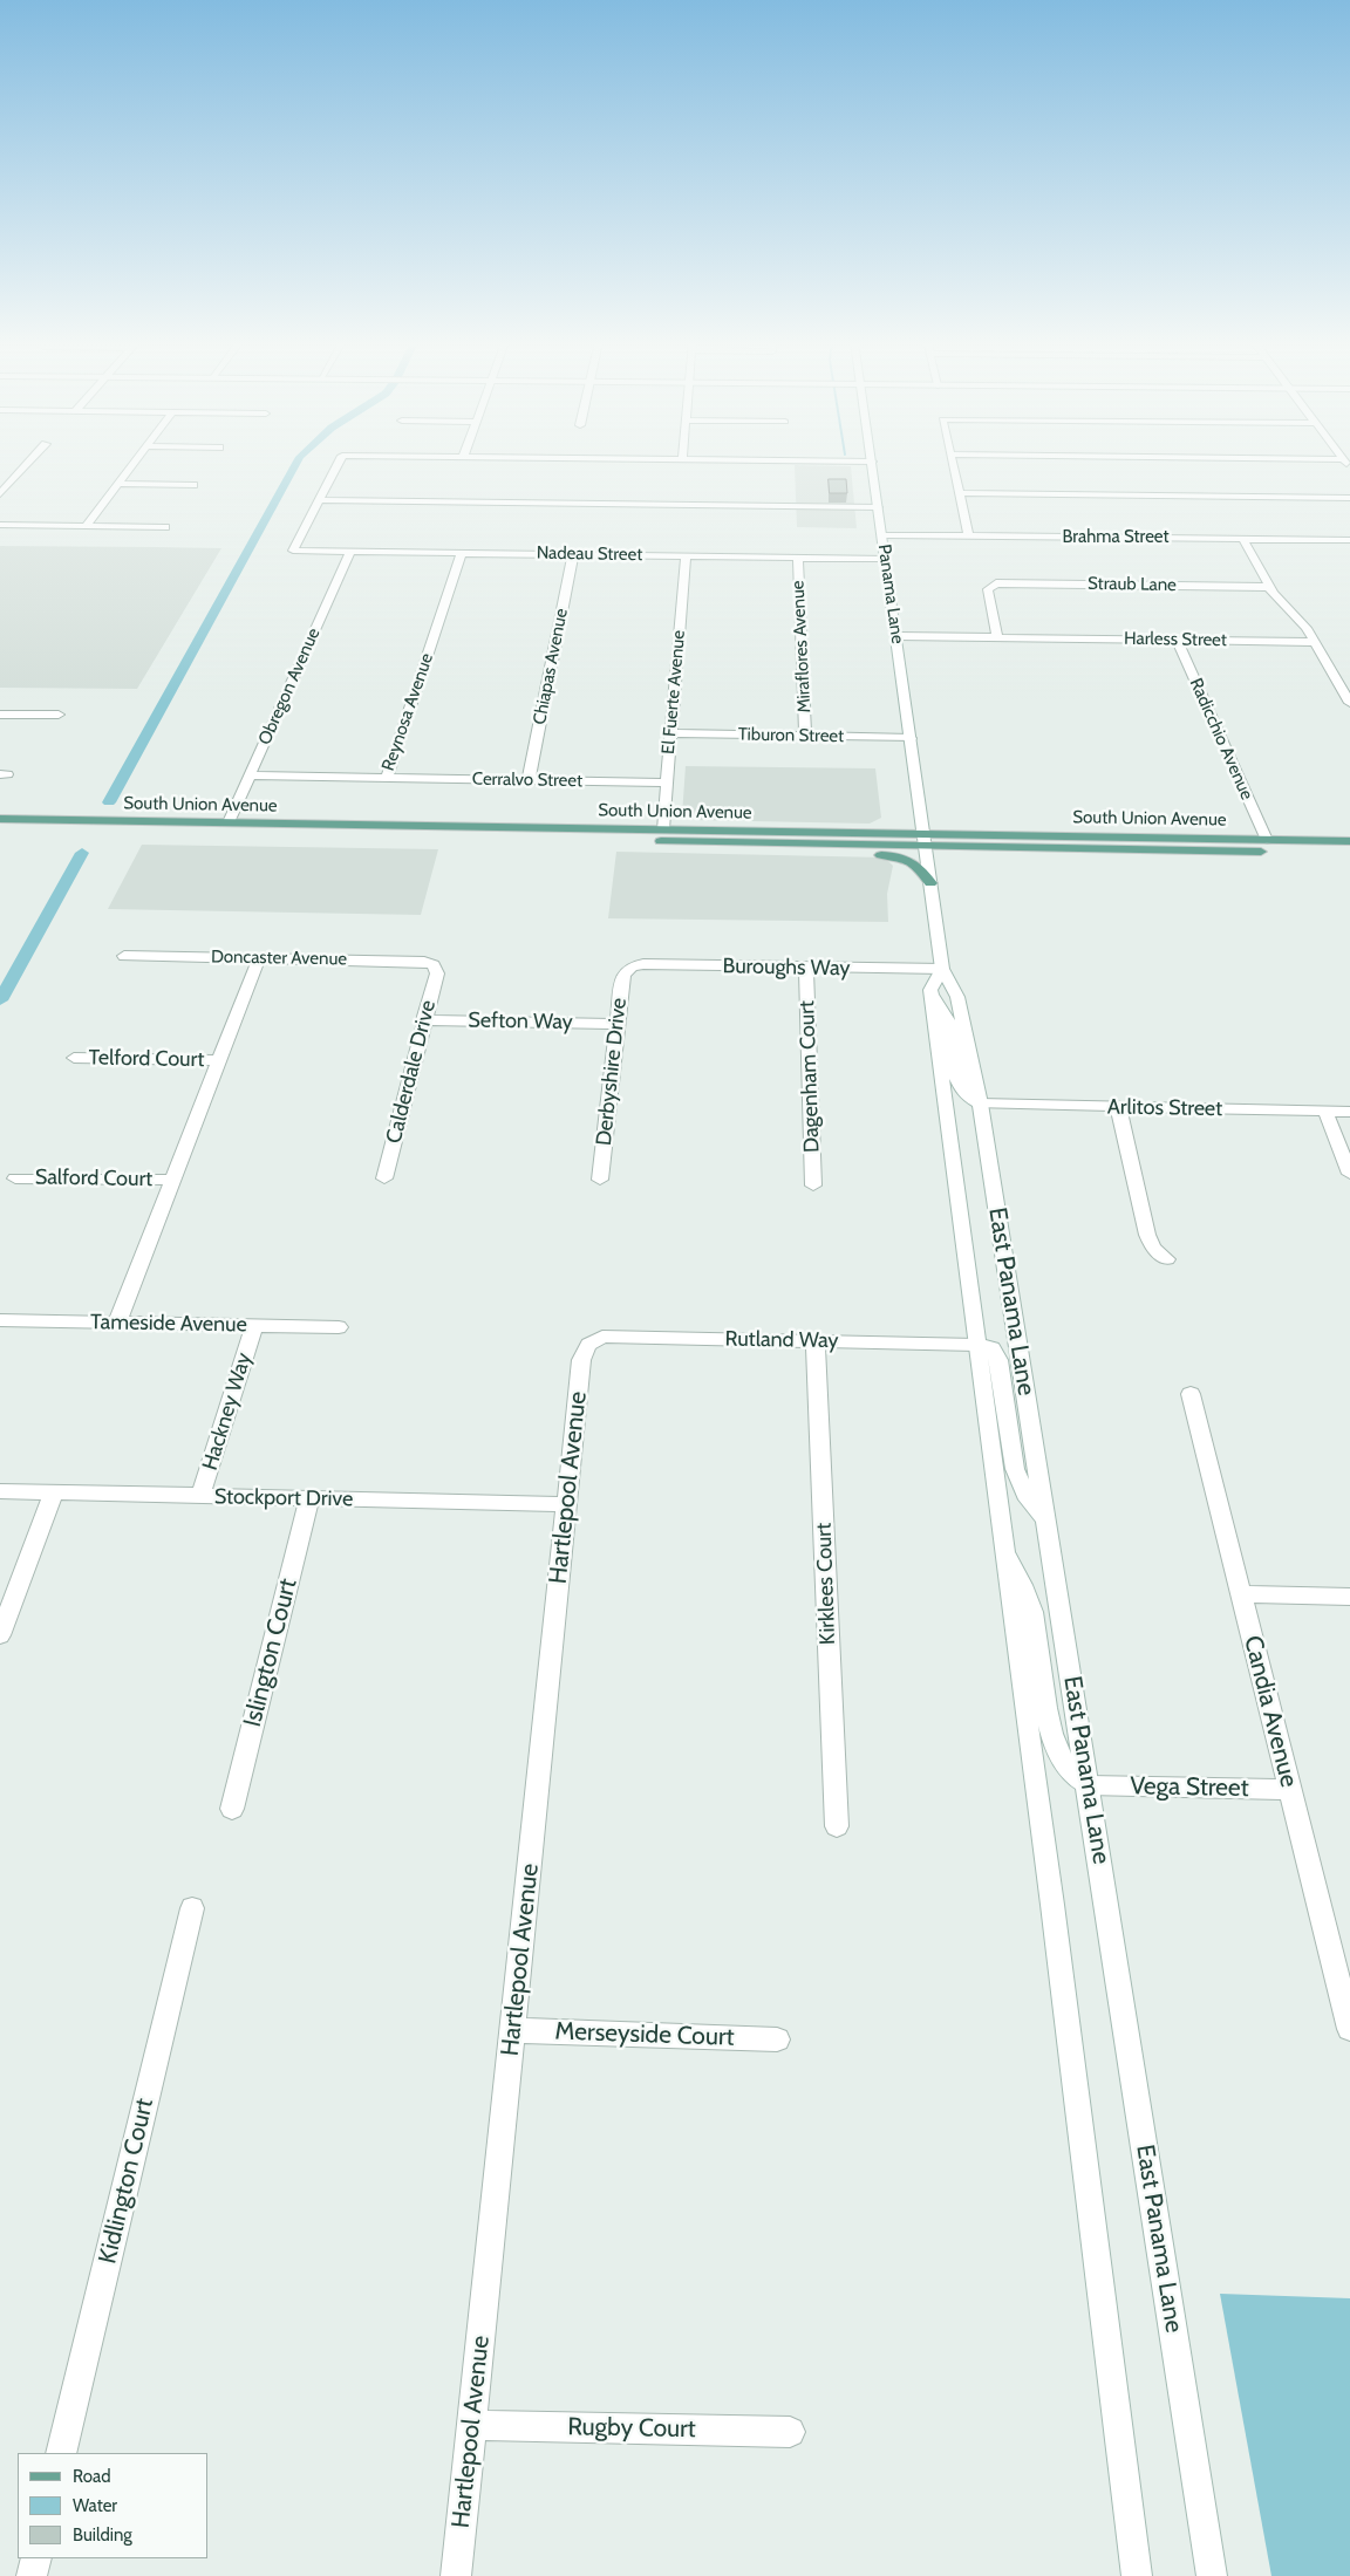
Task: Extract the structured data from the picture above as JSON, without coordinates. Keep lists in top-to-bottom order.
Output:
{
  "streets": {
    "main road": ["South Union Avenue"],
    "street": [
      "Brahma Street",
      "Nadeau Street",
      "Straub Lane",
      "Panama Lane",
      "Harless Street",
      "Miraflores Avenue",
      "Chiapas Avenue",
      "Obregon Avenue",
      "El Fuerte Avenue",
      "Reynosa Avenue",
      "Tiburon Street",
      "Radicchio Avenue",
      "Cerralvo Street",
      "Doncaster Avenue",
      "Buroughs Way",
      "Sefton Way",
      "Telford Court",
      "Calderdale Drive",
      "Derbyshire Drive",
      "Dagenham Court",
      "Arlitos Street",
      "Salford Court",
      "East Panama Lane",
      "Tameside Avenue",
      "Rutland Way",
      "Hackney Way",
      "Hartlepool Avenue",
      "Stockport Drive",
      "Kirklees Court",
      "Islington Court",
      "Candia Avenue",
      "Vega Street",
      "Merseyside Court",
      "Kidlington Court",
      "Rugby Court"
    ]
  },
  "crossings": [
    ["Brahma Street", "Panama Lane"],
    ["Nadeau Street", "Panama Lane"],
    ["Nadeau Street", "Miraflores Avenue"],
    ["Nadeau Street", "Chiapas Avenue"],
    ["Nadeau Street", "Obregon Avenue"],
    ["Nadeau Street", "El Fuerte Avenue"],
    ["Nadeau Street", "Reynosa Avenue"],
    ["Straub Lane", "Harless Street"],
    ["Panama Lane", "Harless Street"],
    ["Panama Lane", "Tiburon Street"],
    ["Panama Lane", "South Union Avenue"],
    ["Panama Lane", "East Panama Lane"],
    ["Harless Street", "Radicchio Avenue"],
    ["Miraflores Avenue", "Tiburon Street"],
    ["Chiapas Avenue", "Cerralvo Street"],
    ["Obregon Avenue", "Reynosa Avenue"],
    ["Obregon Avenue", "South Union Avenue"],
    ["El Fuerte Avenue", "Tiburon Street"],
    ["El Fuerte Avenue", "Cerralvo Street"],
    ["El Fuerte Avenue", "South Union Avenue"],
    ["Reynosa Avenue", "Cerralvo Street"],
    ["Radicchio Avenue", "South Union Avenue"],
    ["South Union Avenue", "East Panama Lane"],
    ["Doncaster Avenue", "Calderdale Drive"],
    ["Buroughs Way", "Derbyshire Drive"],
    ["Buroughs Way", "Dagenham Court"],
    ["Buroughs Way", "East Panama Lane"],
    ["Sefton Way", "Calderdale Drive"],
    ["Sefton Way", "Derbyshire Drive"],
    ["Arlitos Street", "East Panama Lane"],
    ["East Panama Lane", "Rutland Way"],
    ["East Panama Lane", "Vega Street"],
    ["Tameside Avenue", "Hackney Way"],
    ["Rutland Way", "Hartlepool Avenue"],
    ["Rutland Way", "Kirklees Court"],
    ["Hackney Way", "Stockport Drive"],
    ["Hartlepool Avenue", "Stockport Drive"],
    ["Hartlepool Avenue", "Merseyside Court"],
    ["Hartlepool Avenue", "Rugby Court"],
    ["Stockport Drive", "Islington Court"],
    ["Candia Avenue", "Vega Street"]
  ],
  "legend": ["Road", "Water", "Building"]
}
